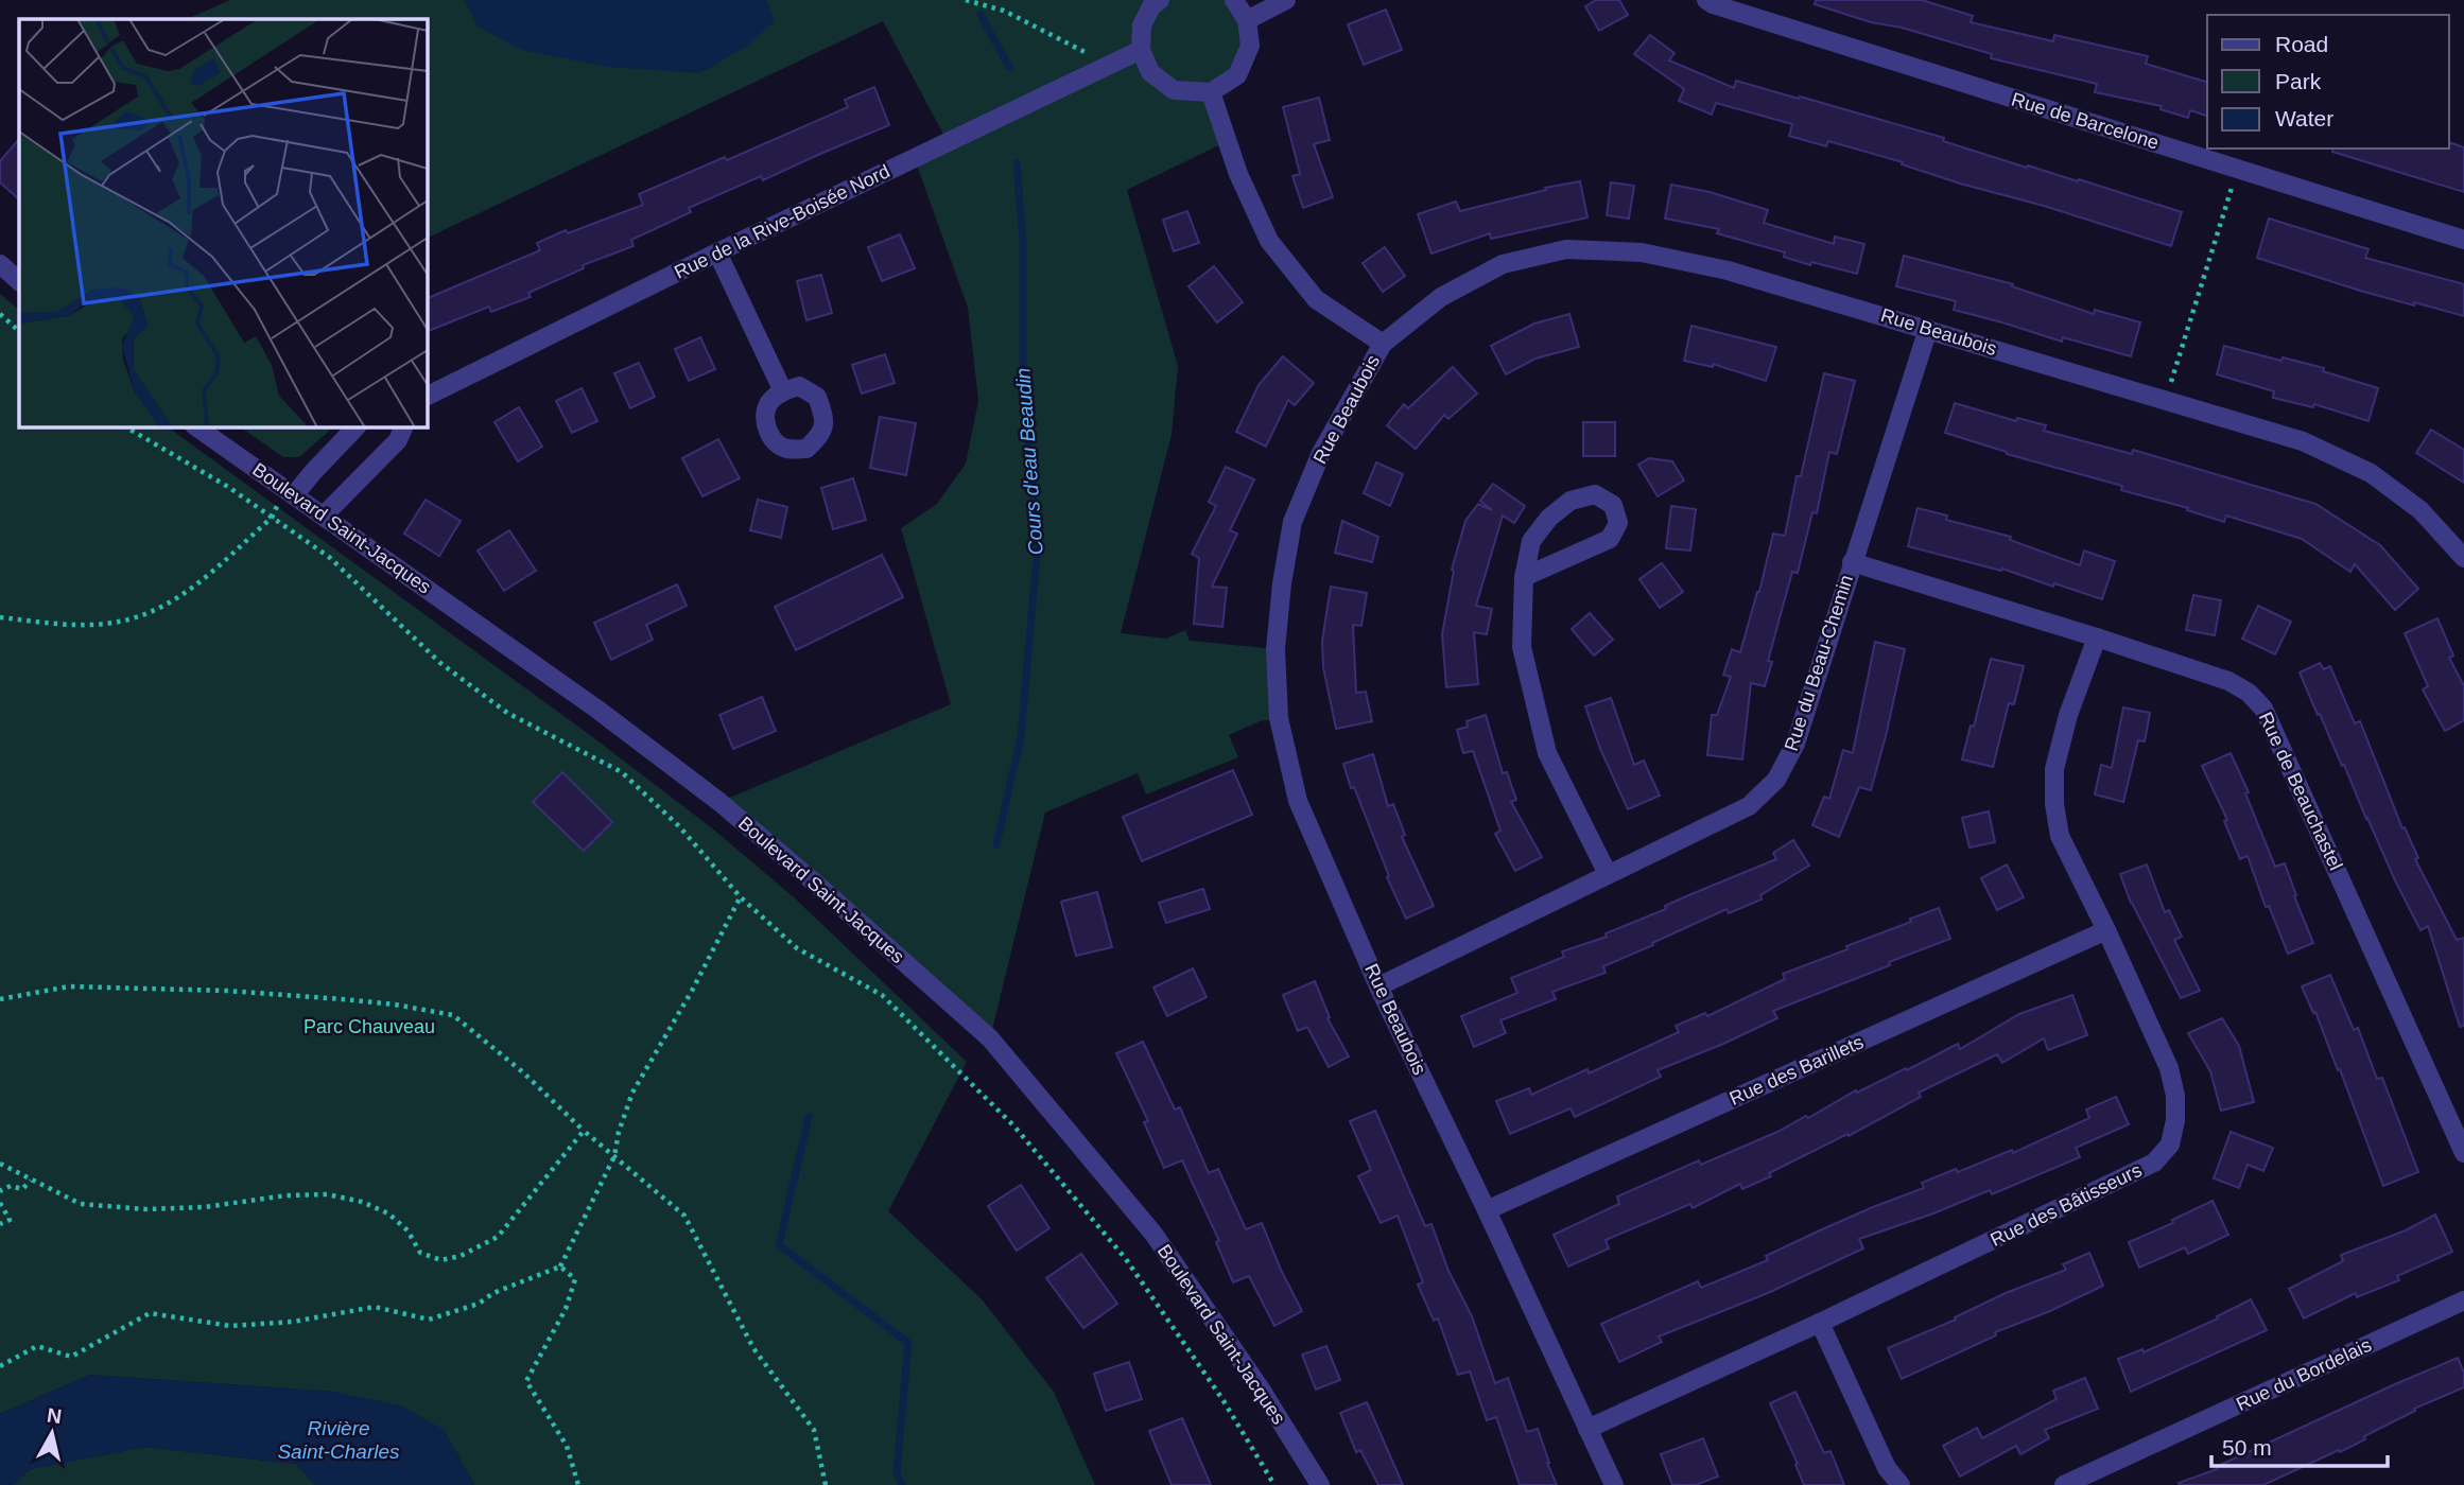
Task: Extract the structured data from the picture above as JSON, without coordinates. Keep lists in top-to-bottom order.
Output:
{
  "streets": {
    "street": [
      "Rue de Barcelone",
      "Rue de la Rive-Boisée Nord",
      "Rue Beaubois",
      "Boulevard Saint-Jacques",
      "Rue du Beau-Chemin",
      "Rue de Beauchastel",
      "Rue des Barillets",
      "Rue des Bâtisseurs",
      "Rue du Bordelais"
    ]
  },
  "crossings": [
    ["Rue Beaubois", "Rue du Beau-Chemin"],
    ["Rue Beaubois", "Rue des Barillets"],
    ["Rue Beaubois", "Rue des Bâtisseurs"],
    ["Rue du Beau-Chemin", "Rue de Beauchastel"],
    ["Rue de Beauchastel", "Rue des Bâtisseurs"],
    ["Rue des Barillets", "Rue des Bâtisseurs"]
  ],
  "water": ["Cours d'eau Beaudin", "Rivière Saint-Charles"],
  "parks": ["Parc Chauveau"],
  "legend": ["Road", "Park", "Water"],
  "scale_bar": "50 m",
  "north": "top"
}
